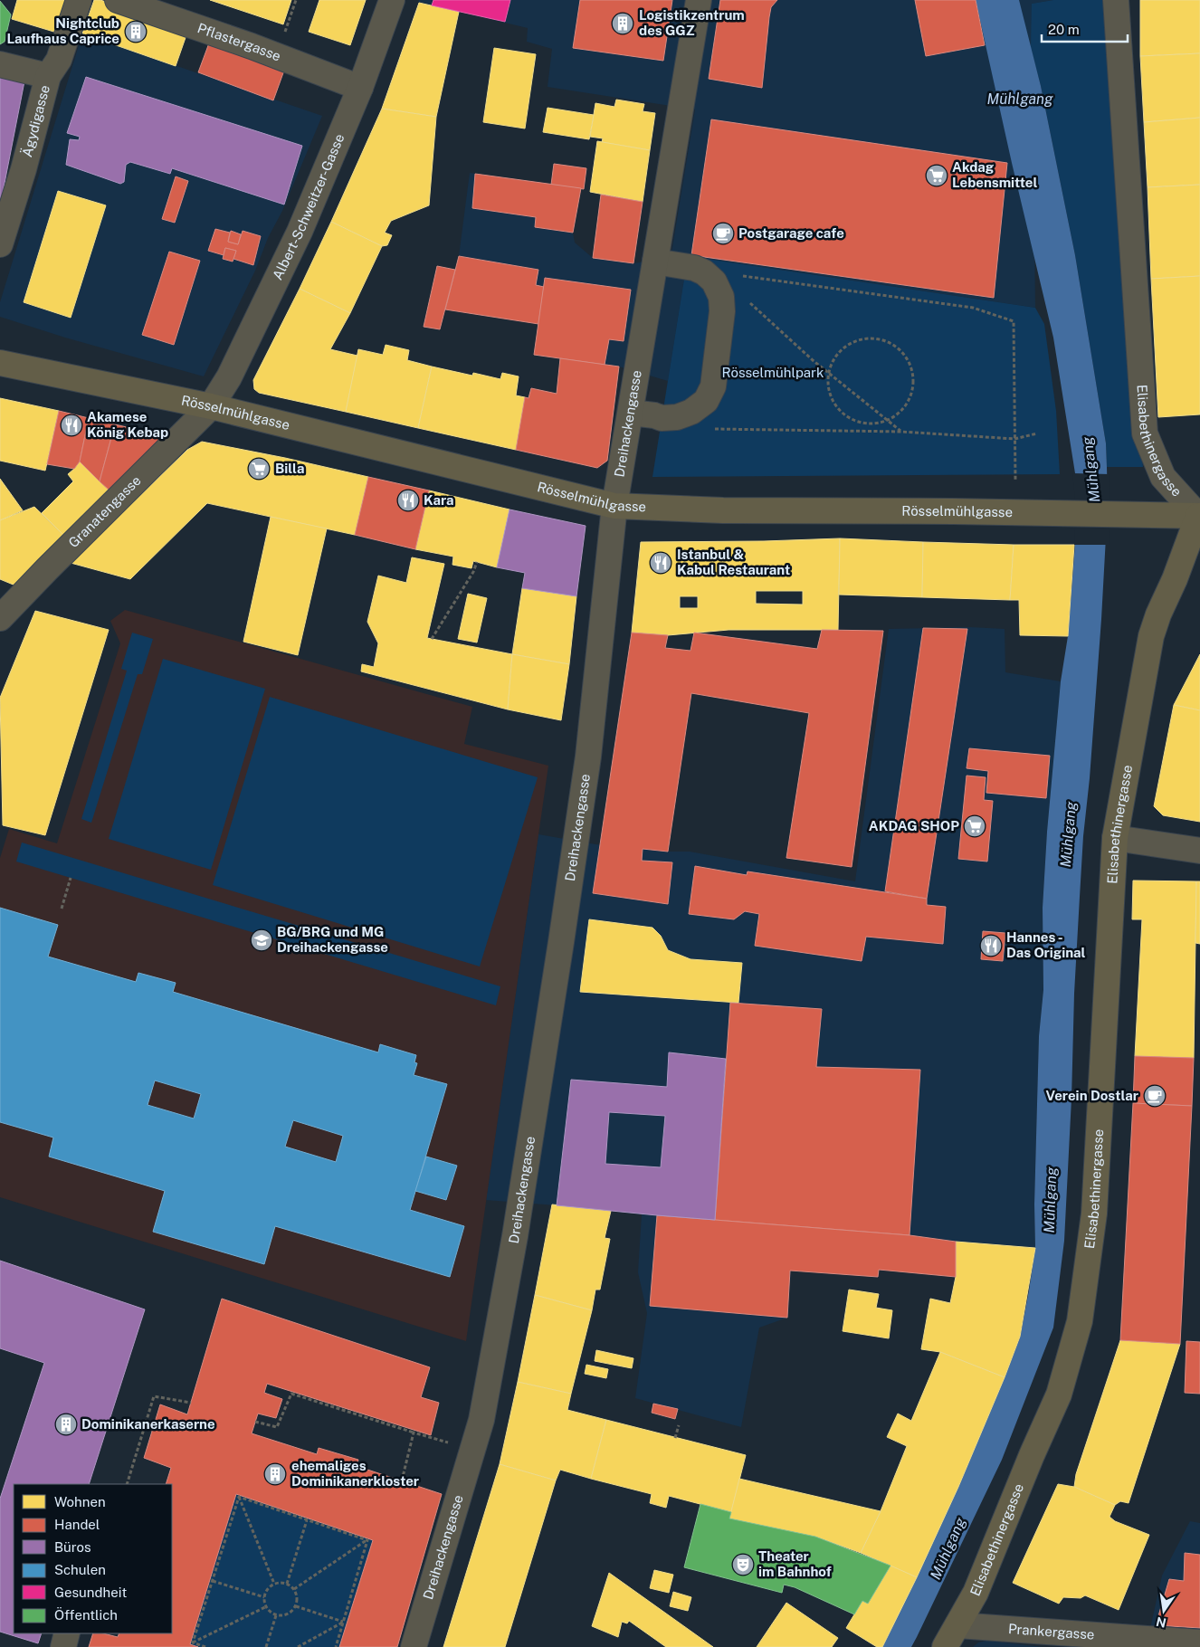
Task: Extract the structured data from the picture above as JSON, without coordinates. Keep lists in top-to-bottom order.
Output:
{
  "streets": {
    "main road": ["Rösselmühlgasse", "Elisabethinergasse"],
    "street": [
      "Pflastergasse",
      "Ägydigasse",
      "Albert-Schweitzer-Gasse",
      "Dreihackengasse",
      "Granatengasse",
      "Prankergasse"
    ]
  },
  "crossings": [
    ["Pflastergasse", "Albert-Schweitzer-Gasse"],
    ["Albert-Schweitzer-Gasse", "Rösselmühlgasse"],
    ["Albert-Schweitzer-Gasse", "Granatengasse"],
    ["Rösselmühlgasse", "Dreihackengasse"],
    ["Rösselmühlgasse", "Elisabethinergasse"],
    ["Rösselmühlgasse", "Granatengasse"],
    ["Elisabethinergasse", "Prankergasse"]
  ],
  "water": ["Mühlgang"],
  "parks": ["Rösselmühlpark"],
  "places": {
    "building": [
      "Logistikzentrum des GGZ",
      "Nightclub Laufhaus Caprice",
      "Dominikanerkaserne",
      "ehemaliges Dominikanerkloster"
    ],
    "supermarket": ["Akdag Lebensmittel", "Billa", "AKDAG SHOP"],
    "cafe": ["Postgarage cafe", "Verein Dostlar"],
    "restaurant": [
      "Akamese König Kebap",
      "Kara",
      "Istanbul & Kabul Restaurant",
      "Hannes - Das Original"
    ],
    "school or university": ["BG/BRG und MG Dreihackengasse"],
    "theatre": ["Theater im Bahnhof"]
  },
  "legend": [
    "Wohnen",
    "Handel",
    "Büros",
    "Schulen",
    "Gesundheit",
    "Öffentlich"
  ],
  "scale_bar": "20 m",
  "north": "bottom"
}
